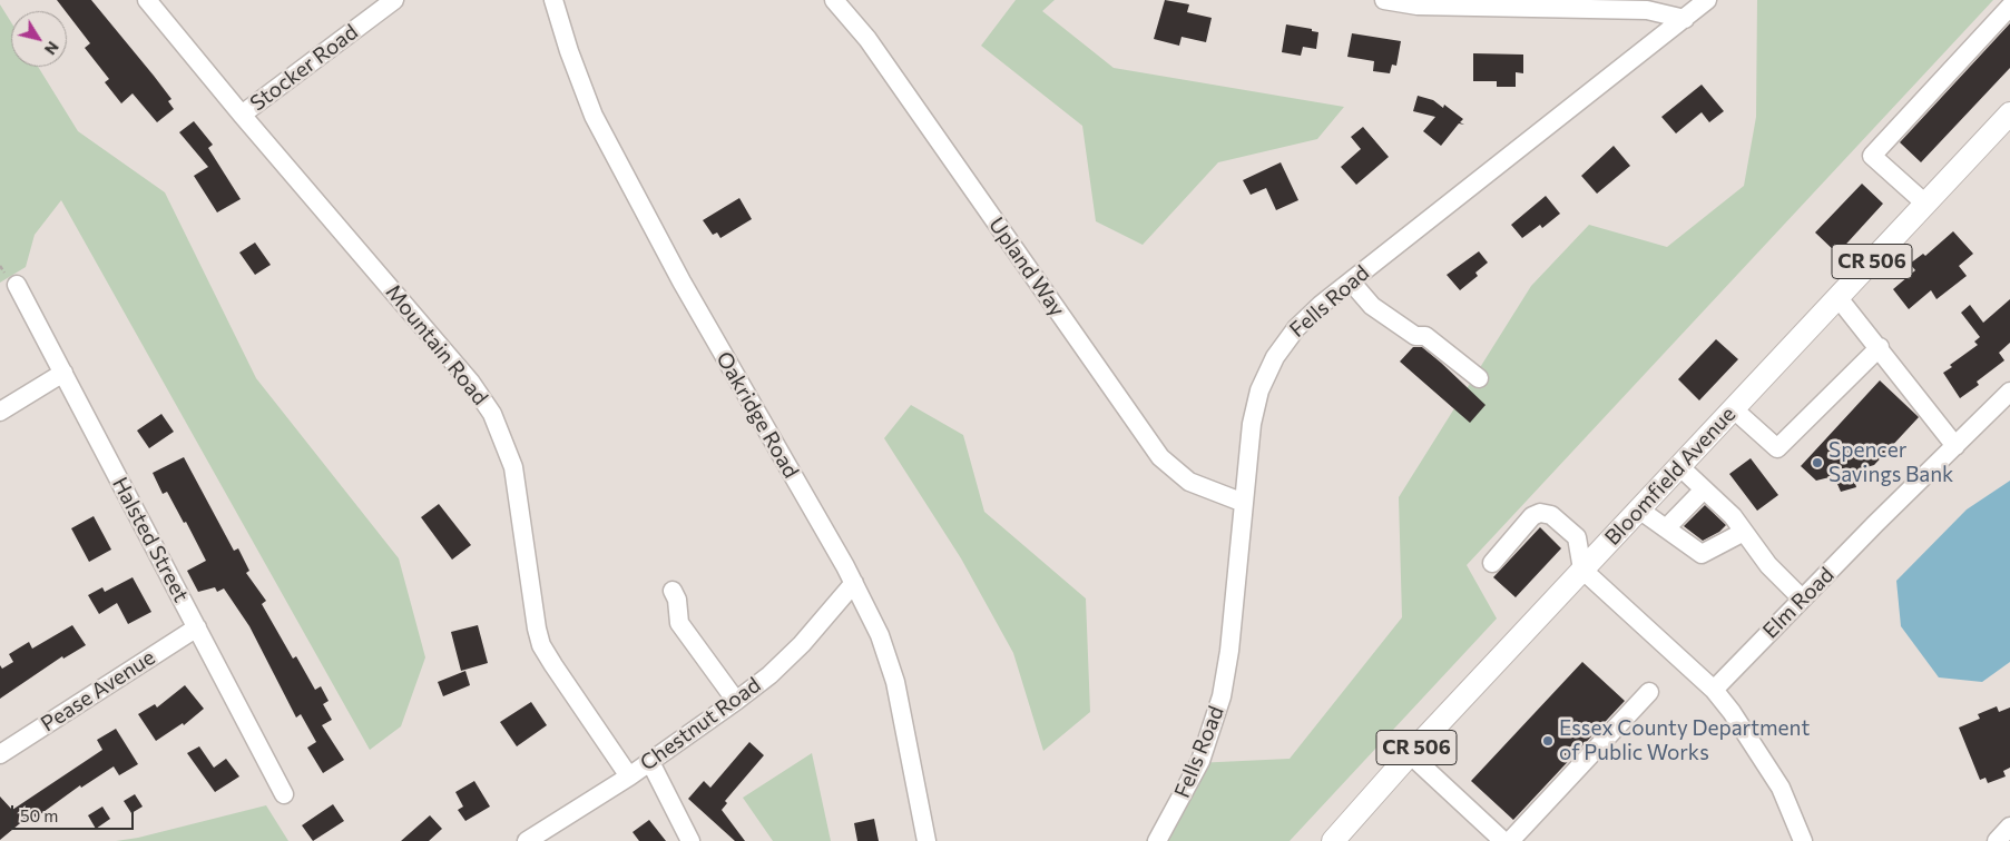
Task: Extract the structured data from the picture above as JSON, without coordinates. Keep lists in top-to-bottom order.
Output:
{
  "streets": {
    "main road": ["CR 506", "Bloomfield Avenue"],
    "street": [
      "Stocker Road",
      "Upland Way",
      "Fells Road",
      "Mountain Road",
      "Oakridge Road",
      "Halsted Street",
      "Elm Road",
      "Pease Avenue",
      "Chestnut Road"
    ]
  },
  "crossings": [
    ["Stocker Road", "Mountain Road"],
    ["Upland Way", "Fells Road"],
    ["Mountain Road", "Chestnut Road"],
    ["Oakridge Road", "Chestnut Road"],
    ["Halsted Street", "Pease Avenue"]
  ],
  "places": ["Spencer Savings Bank", "Essex County Department of Public Works"],
  "scale_bar": "50 m",
  "north": "bottom right"
}
